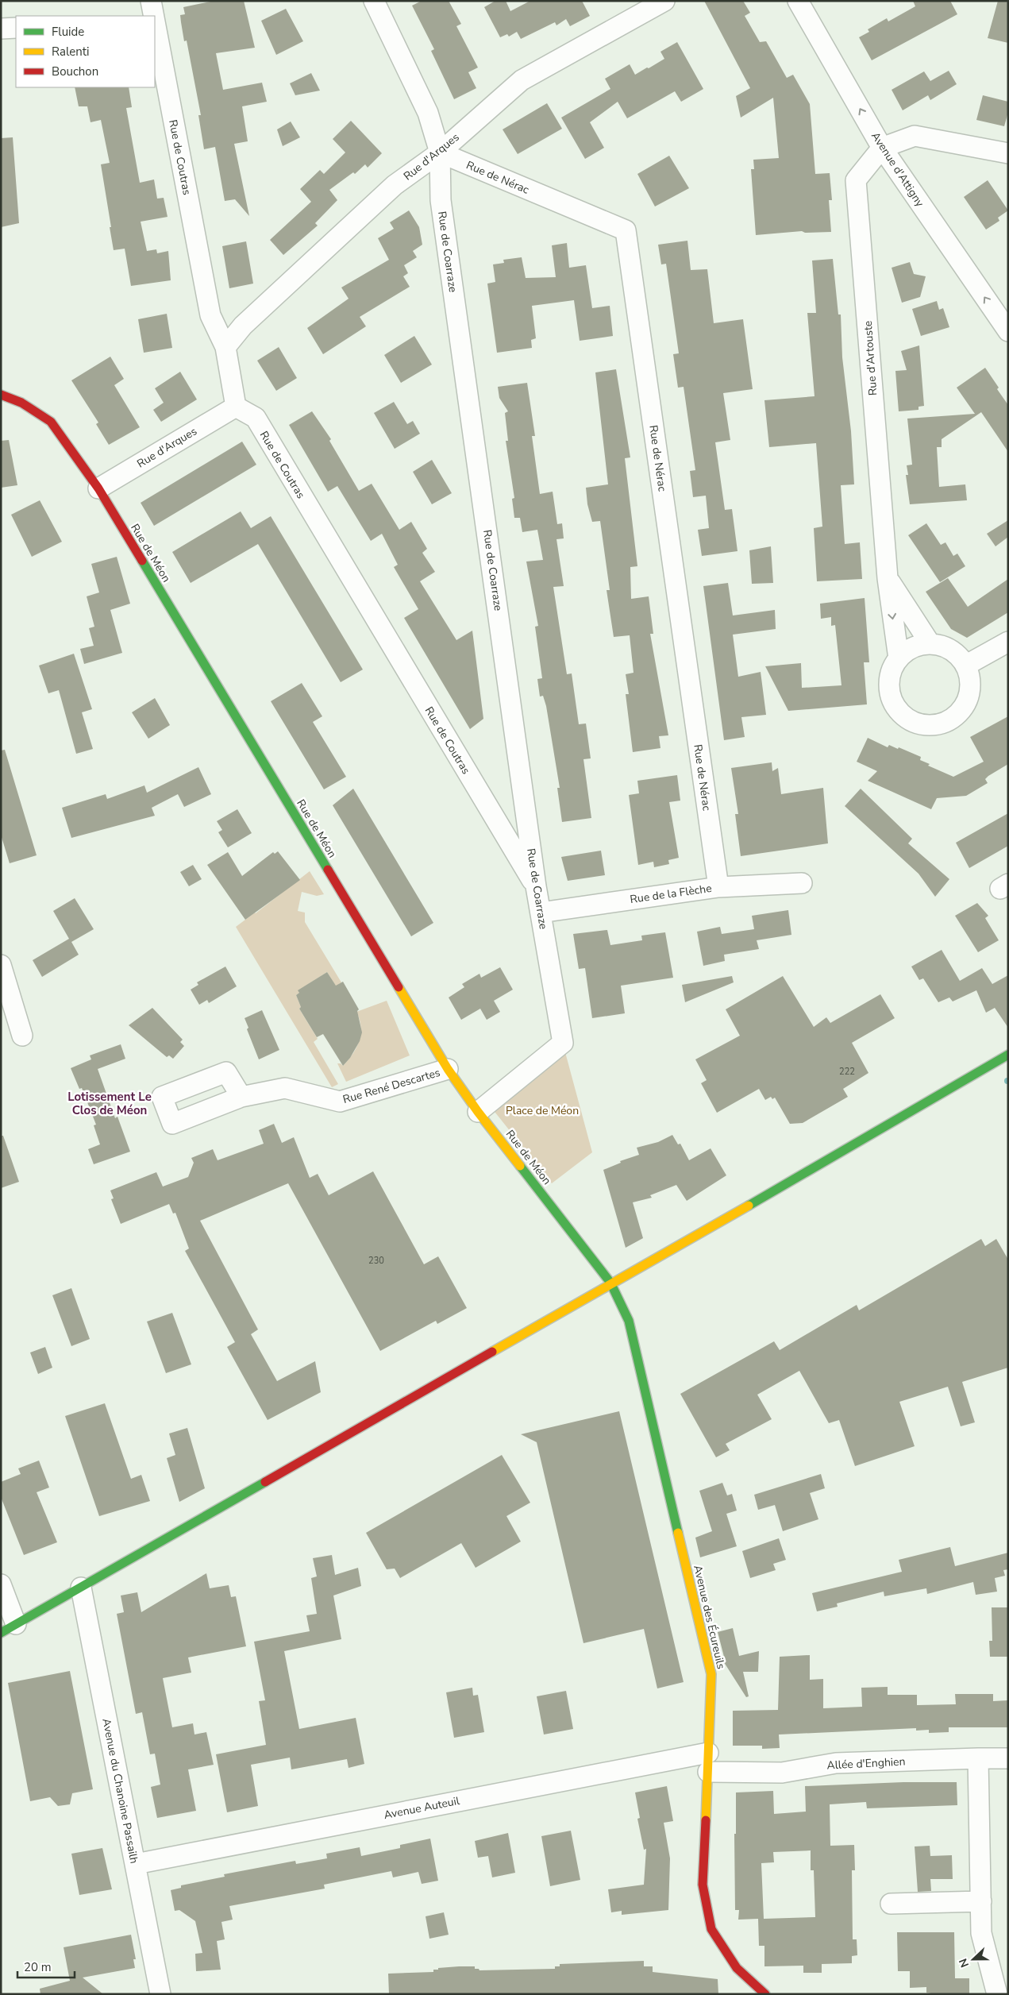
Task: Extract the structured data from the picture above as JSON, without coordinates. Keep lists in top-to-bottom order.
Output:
{
  "streets": {
    "street": [
      "Rue d'Arques",
      "Rue de Coutras",
      "Avenue d'Attigny",
      "Rue de Nérac",
      "Rue de Coarraze",
      "Rue d'Artouste",
      "Rue de Méon",
      "Rue de la Flèche",
      "Rue René Descartes",
      "Avenue des Écureuils",
      "Allée d'Enghien",
      "Avenue du Chanoine Passailh",
      "Avenue Auteuil"
    ]
  },
  "crossings": [
    ["Rue d'Arques", "Rue de Coutras"],
    ["Rue d'Arques", "Rue de Nérac"],
    ["Rue d'Arques", "Rue de Coarraze"],
    ["Rue d'Arques", "Rue de Méon"],
    ["Rue de Coutras", "Rue de Coarraze"],
    ["Avenue d'Attigny", "Rue d'Artouste"],
    ["Rue de Nérac", "Rue de Coarraze"],
    ["Rue de Nérac", "Rue de la Flèche"],
    ["Rue de Coarraze", "Rue de Méon"],
    ["Rue de Coarraze", "Rue de la Flèche"],
    ["Rue de Méon", "Rue René Descartes"],
    ["Rue de Méon", "Avenue des Écureuils"],
    ["Avenue des Écureuils", "Allée d'Enghien"],
    ["Avenue des Écureuils", "Avenue Auteuil"],
    ["Avenue du Chanoine Passailh", "Avenue Auteuil"]
  ],
  "one_way": ["Avenue d'Attigny"],
  "districts": ["Lotissement Le Clos de Méon"],
  "parks": ["Place de Méon"],
  "house_numbers": ["222", "230"],
  "legend": ["Fluide", "Ralenti", "Bouchon"],
  "scale_bar": "20 m",
  "north": "left"
}
